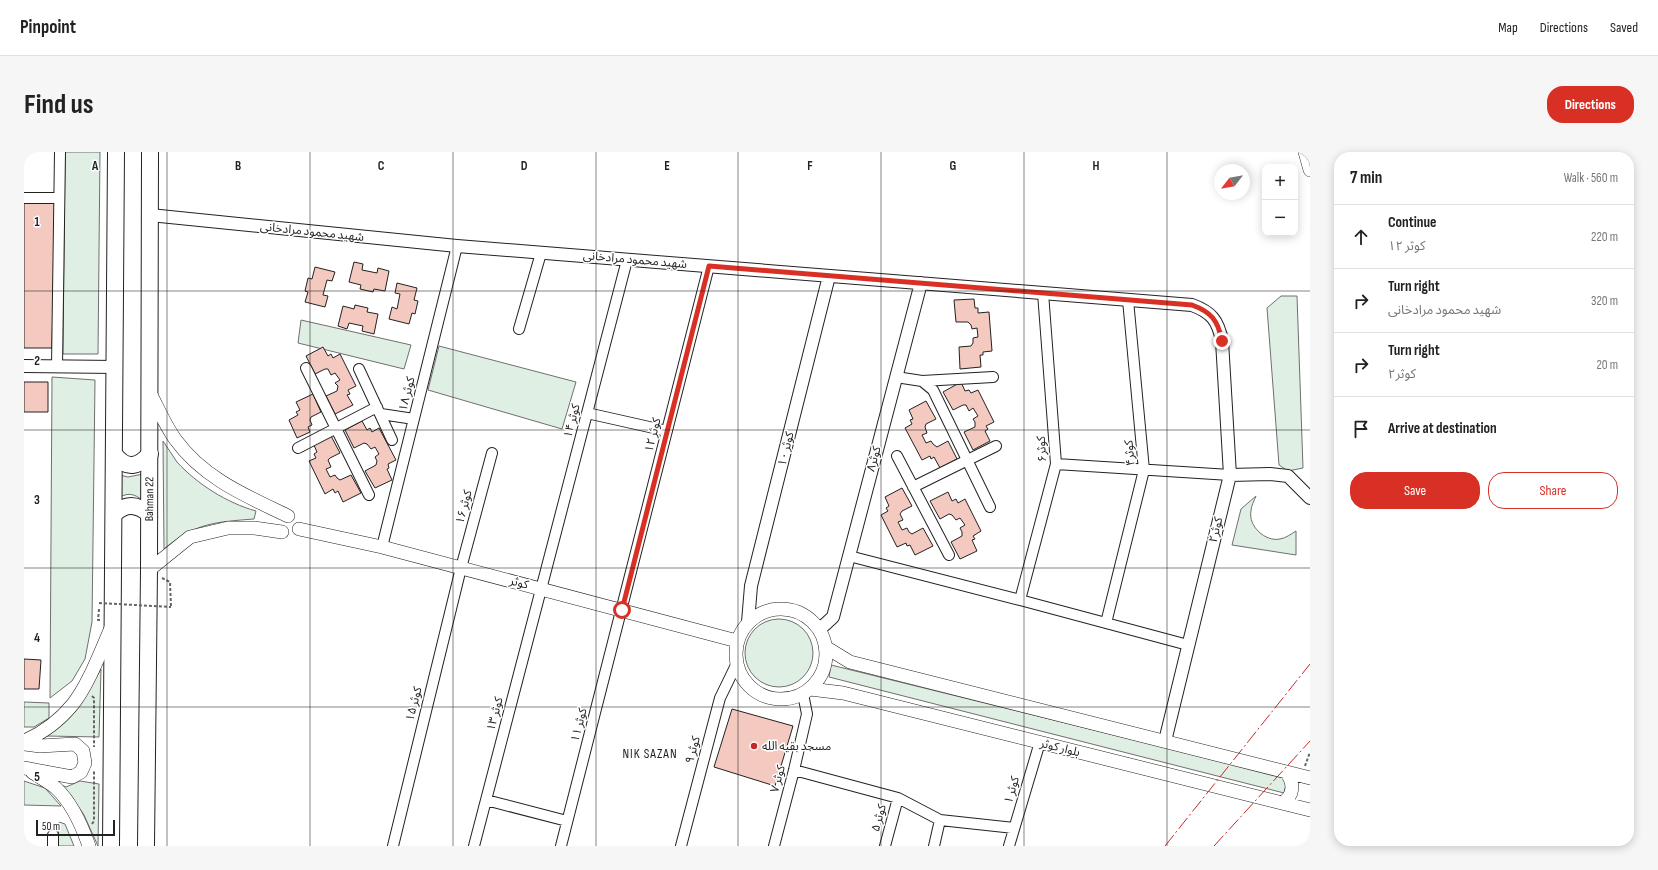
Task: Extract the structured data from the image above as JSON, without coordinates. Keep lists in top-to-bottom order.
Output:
{
  "streets": {
    "highway": ["Bahman 22"],
    "main road": ["کوثر", "بلوار کوثر"],
    "street": [
      "شهید محمود مرادخانی",
      "کوثر ۱۸",
      "کوثر ۱۴",
      "کوثر ۱۲",
      "کوثر ۱۰",
      "کوثر۶",
      "کوثر۴",
      "کوثر۸",
      "کوثر ۱۶",
      "کوثر۲",
      "۱۵ کوثر",
      "کوثر ۱۳",
      "کوثر ۱۱",
      "کوثر ۹",
      "کوثر ۷",
      "کوثر ۱",
      "کوثر ۵"
    ]
  },
  "crossings": [
    ["شهید محمود مرادخانی", "کوثر ۱۸"],
    ["شهید محمود مرادخانی", "کوثر ۱۴"],
    ["شهید محمود مرادخانی", "کوثر ۱۲"],
    ["شهید محمود مرادخانی", "کوثر ۱۰"],
    ["شهید محمود مرادخانی", "کوثر۶"],
    ["شهید محمود مرادخانی", "کوثر۴"],
    ["شهید محمود مرادخانی", "کوثر۸"],
    ["شهید محمود مرادخانی", "Bahman 22"],
    ["شهید محمود مرادخانی", "کوثر۲"],
    ["کوثر ۱۸", "کوثر"],
    ["کوثر ۱۴", "کوثر"],
    ["کوثر ۱۴", "کوثر ۱۳"],
    ["کوثر ۱۲", "کوثر"],
    ["کوثر ۱۲", "کوثر ۱۱"],
    ["کوثر ۱۰", "کوثر۸"],
    ["کوثر ۱۰", "کوثر"],
    ["کوثر ۱۰", "بلوار کوثر"],
    ["کوثر ۱۰", "کوثر ۹"],
    ["کوثر ۱۰", "کوثر ۷"],
    ["کوثر۸", "کوثر"],
    ["کوثر۸", "بلوار کوثر"],
    ["کوثر۸", "کوثر ۹"],
    ["کوثر۸", "کوثر ۷"],
    ["کوثر ۱۶", "کوثر"],
    ["کوثر ۱۶", "۱۵ کوثر"],
    ["کوثر", "۱۵ کوثر"],
    ["کوثر", "کوثر ۱۳"],
    ["کوثر", "کوثر ۱۱"],
    ["کوثر", "بلوار کوثر"],
    ["کوثر", "کوثر ۹"],
    ["کوثر", "کوثر ۷"],
    ["بلوار کوثر", "کوثر ۹"],
    ["بلوار کوثر", "کوثر ۷"],
    ["بلوار کوثر", "کوثر ۱"],
    ["کوثر ۹", "کوثر ۷"]
  ],
  "districts": ["NIK SAZAN"],
  "places": ["مسجد بقیه الله"],
  "scale_bar": "50 m",
  "north": "bottom left",
  "page": {
    "header": "Pinpoint",
    "nav": ["Map", "Directions", "Saved"],
    "buttons": [
      "Directions",
      ["Save", "Share"]
    ],
    "title": "Find us",
    "heading": ["7 min", "Walk · 560 m"],
    "map_buttons": ["+", "−"],
    "list": [
      ["Continue", "کوثر ۱۲", "220 m"],
      ["Turn right", "شهید محمود مرادخانی", "320 m"],
      ["Turn right", "کوثر۲", "20 m"],
      "Arrive at destination"
    ],
    "scale": "50 m"
  },
  "grid": {
    "columns": [
      "A",
      "B",
      "C",
      "D",
      "E",
      "F",
      "G",
      "H"
    ],
    "rows": [
      "1",
      "2",
      "3",
      "4",
      "5"
    ]
  }
}
